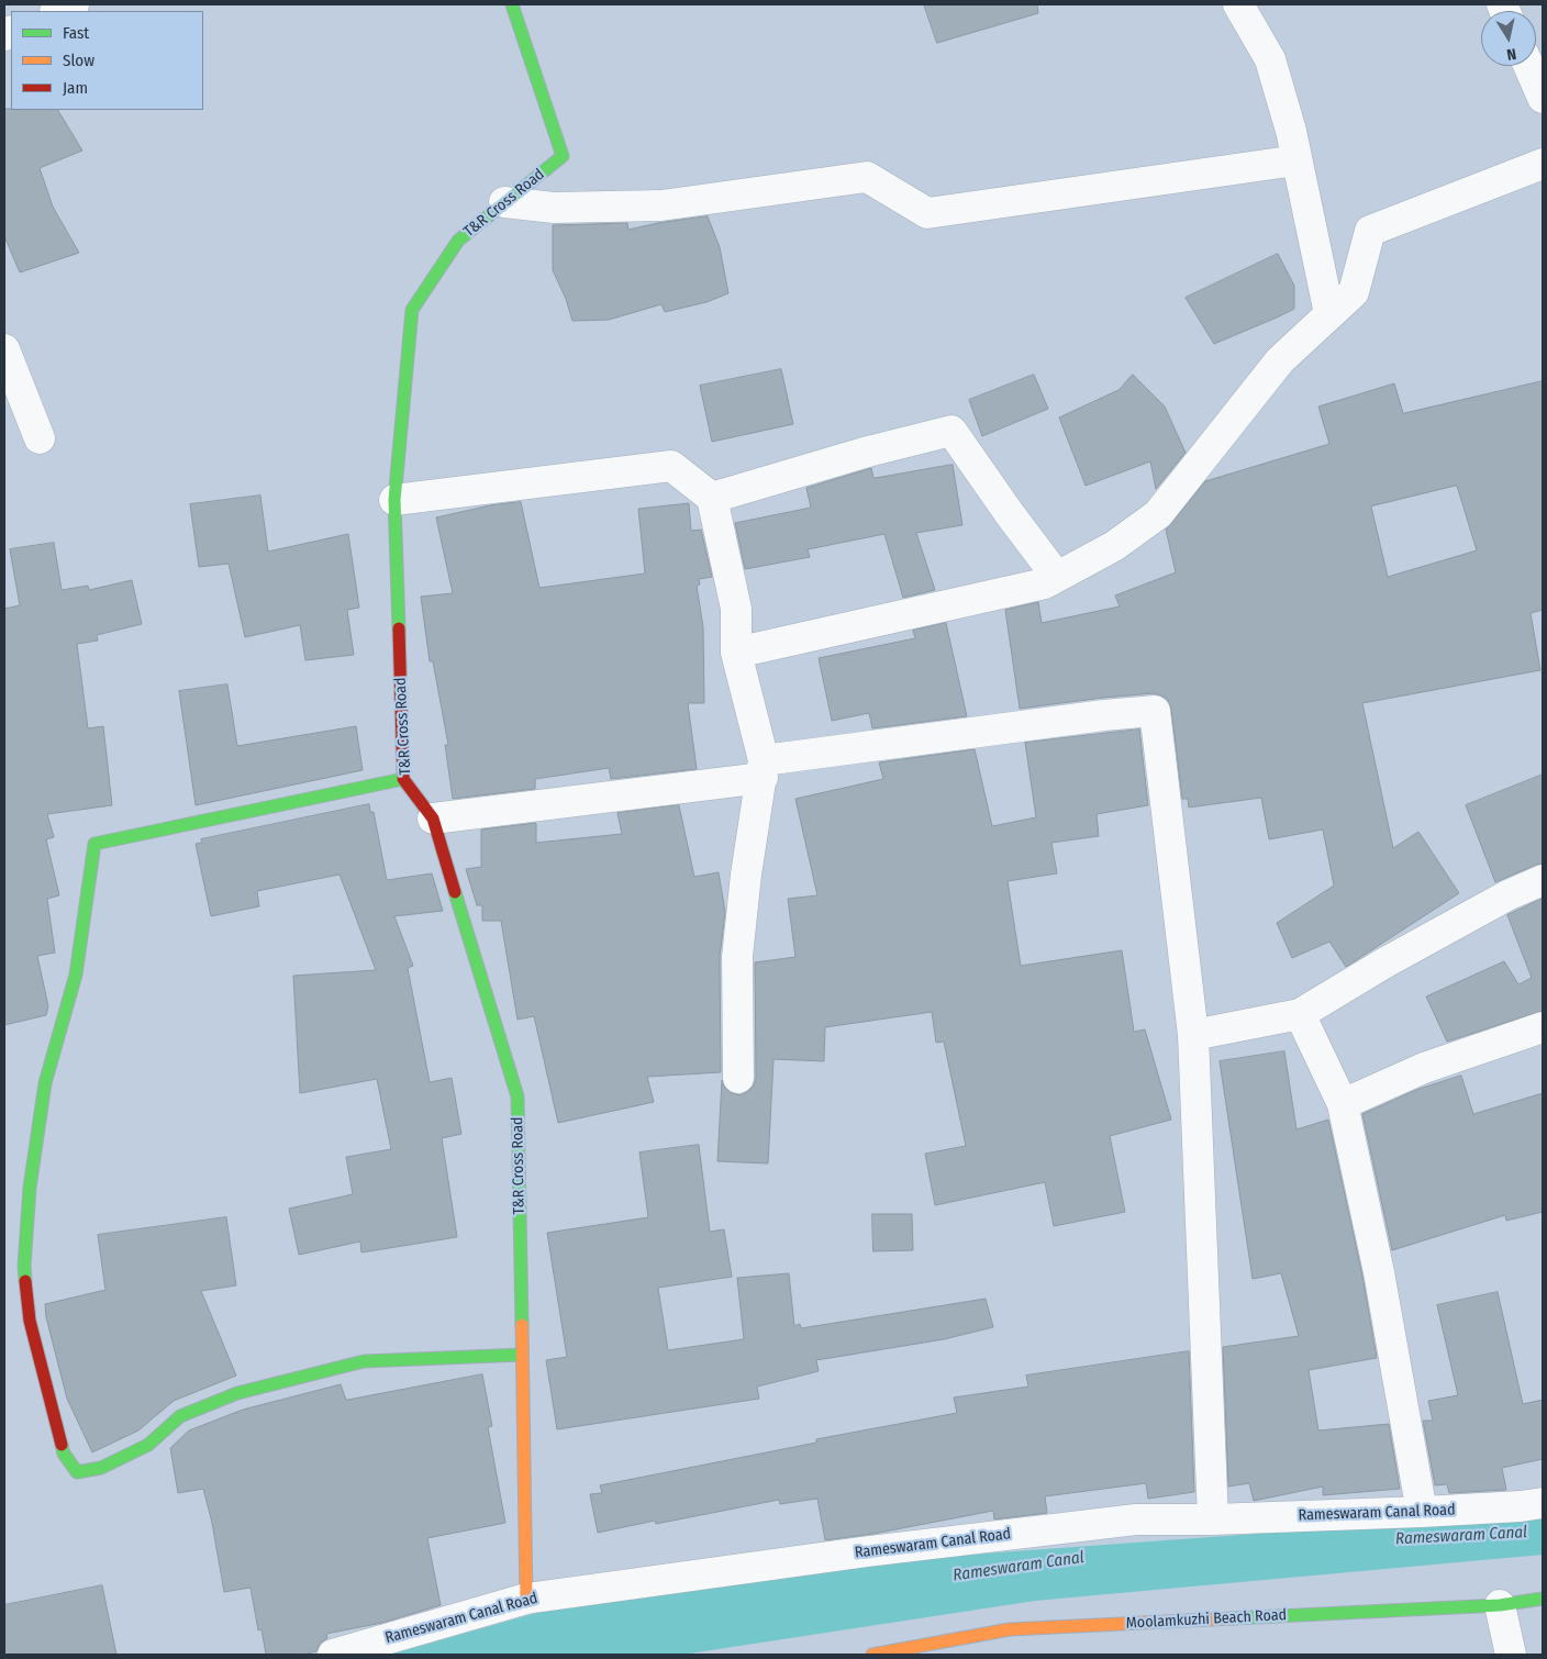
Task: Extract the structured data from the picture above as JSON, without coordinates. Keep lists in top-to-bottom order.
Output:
{
  "streets": {
    "street": ["T&R Cross Road", "Rameswaram Canal Road", "Moolamkuzhi Beach Road"]
  },
  "crossings": [
    ["T&R Cross Road", "Rameswaram Canal Road"]
  ],
  "water": ["Rameswaram Canal"],
  "legend": ["Fast", "Slow", "Jam"],
  "north": "bottom"
}
